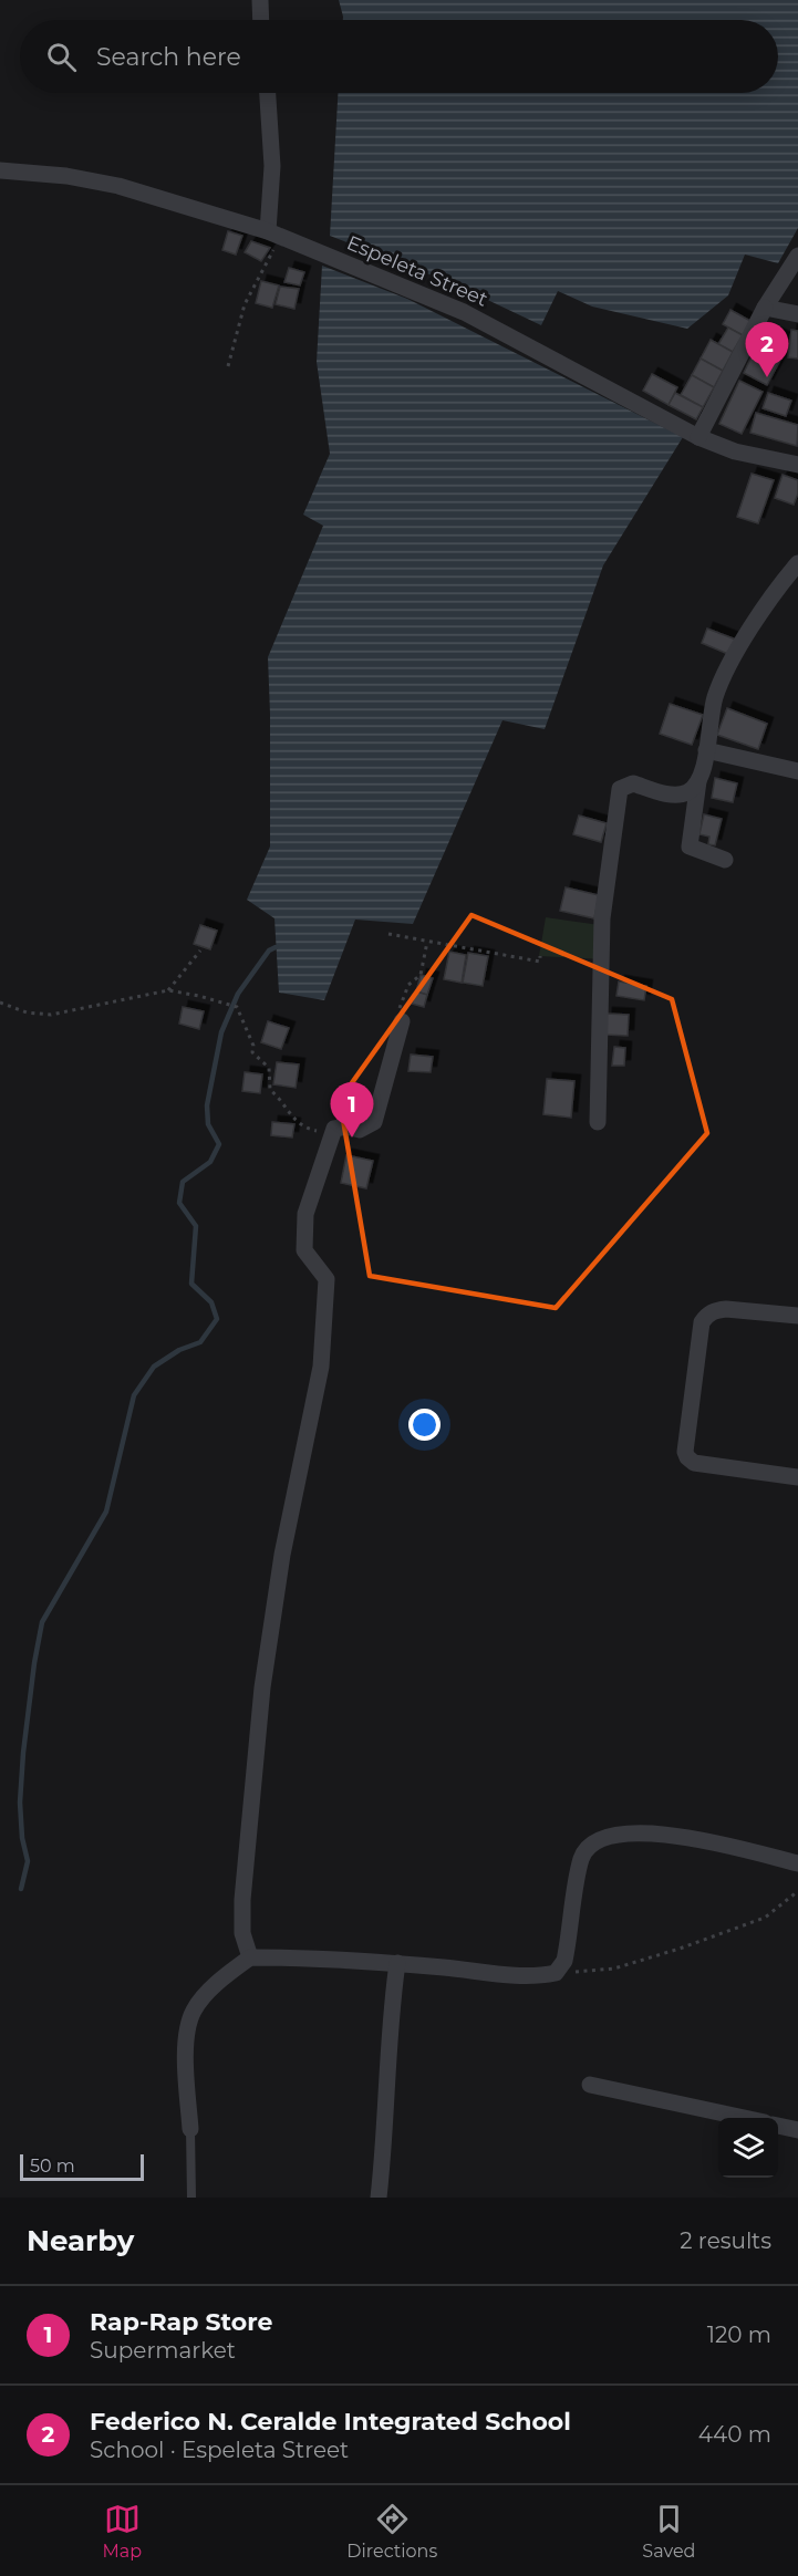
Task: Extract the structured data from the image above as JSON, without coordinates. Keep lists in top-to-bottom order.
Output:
{
  "streets": {
    "street": ["Espeleta Street"]
  },
  "scale_bar": "50 m",
  "page": {
    "search": "Search here",
    "pins": ["2", "1"],
    "scale": "50 m",
    "heading": ["Nearby", "2 results"],
    "list": [
      {
        "mark": "1",
        "name": "Rap-Rap Store",
        "note": "Supermarket",
        "value": "120 m"
      },
      {
        "mark": "2",
        "name": "Federico N. Ceralde Integrated School",
        "note": "School · Espeleta Street",
        "value": "440 m"
      }
    ],
    "nav": ["Map", "Directions", "Saved"]
  }
}
